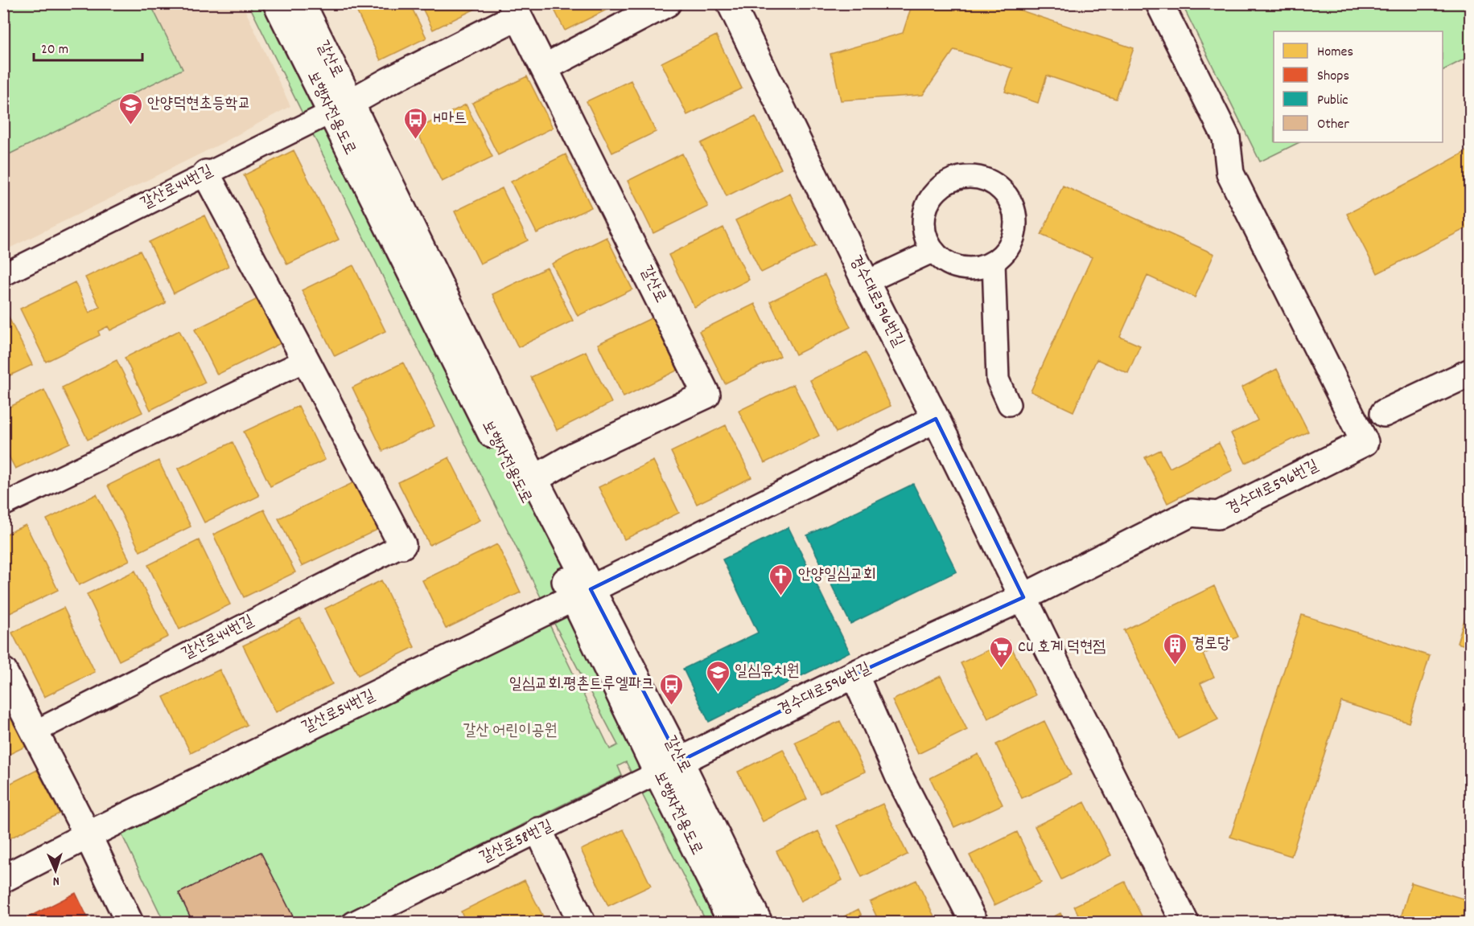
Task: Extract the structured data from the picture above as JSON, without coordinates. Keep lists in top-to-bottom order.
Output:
{
  "streets": {
    "street": [
      "갈산로",
      "보행자전용도로",
      "경수대로596번길",
      "갈산로54번길"
    ],
    "lane": ["갈산로44번길", "갈산로58번길"]
  },
  "crossings": [
    ["갈산로", "보행자전용도로"],
    ["갈산로", "갈산로44번길"],
    ["갈산로", "경수대로596번길"],
    ["갈산로", "갈산로54번길"],
    ["갈산로", "갈산로58번길"],
    ["보행자전용도로", "갈산로44번길"],
    ["보행자전용도로", "경수대로596번길"],
    ["보행자전용도로", "갈산로58번길"],
    ["경수대로596번길", "갈산로58번길"]
  ],
  "parks": ["갈산 어린이공원"],
  "places": {
    "school or university": ["안양덕현초등학교", "일심유치원"],
    "bus stop": ["H마트", "일심교회.평촌트루엘파크"],
    "church": ["안양일심교회"],
    "building": ["경로당"],
    "supermarket": ["CU 호계 덕현점"]
  },
  "legend": [
    "Homes",
    "Shops",
    "Public",
    "Other"
  ],
  "scale_bar": "20 m",
  "north": "bottom"
}
